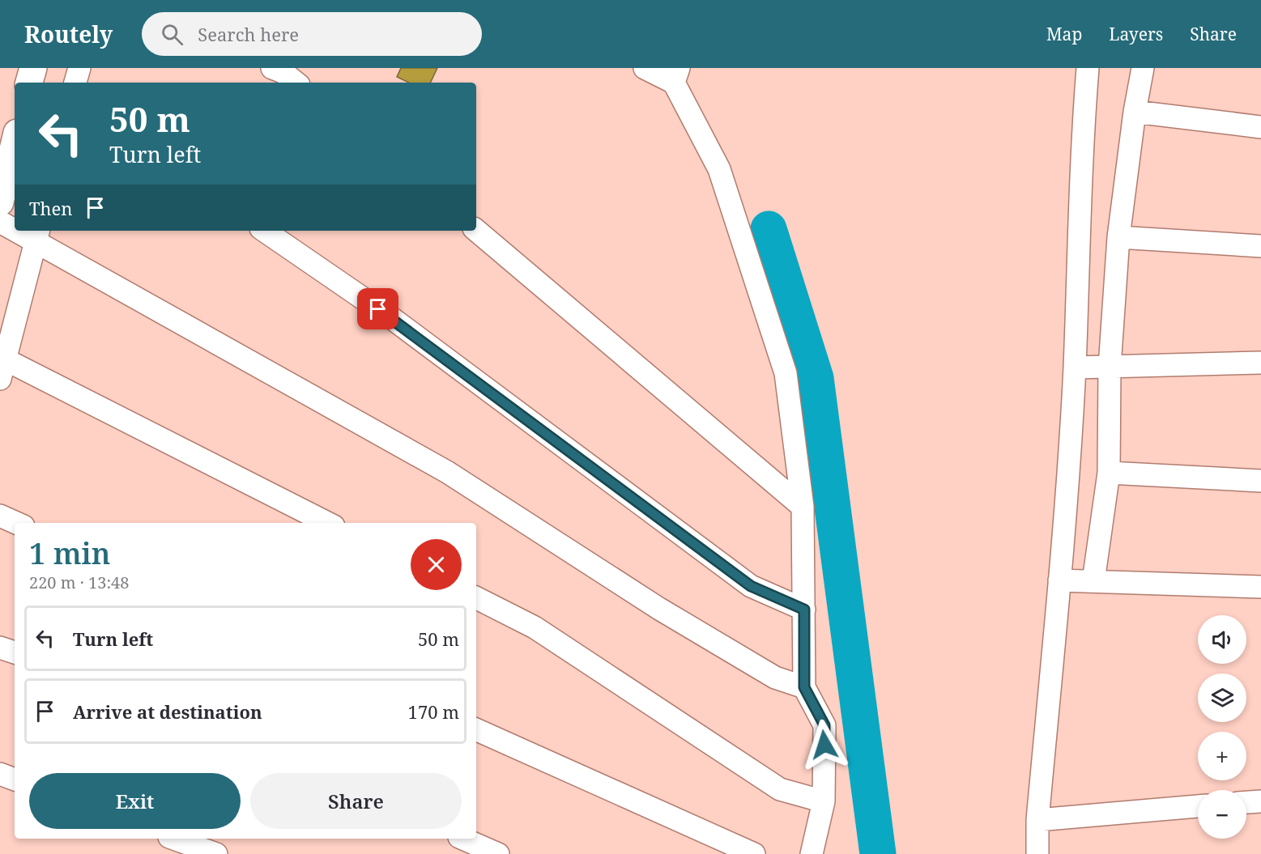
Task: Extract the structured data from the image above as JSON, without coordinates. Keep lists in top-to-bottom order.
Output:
{
  "page": {
    "header": "Routely",
    "search": "Search here",
    "nav": ["Map", "Layers", "Share"],
    "turn": ["50 m", "Turn left"],
    "then": "Then",
    "heading": ["1 min", "220 m · 13:48"],
    "list": [
      {
        "name": "Turn left",
        "value": "50 m"
      },
      {
        "name": "Arrive at destination",
        "value": "170 m"
      }
    ],
    "map_buttons": ["+", "−"],
    "buttons": ["Exit", "Share"]
  }
}
